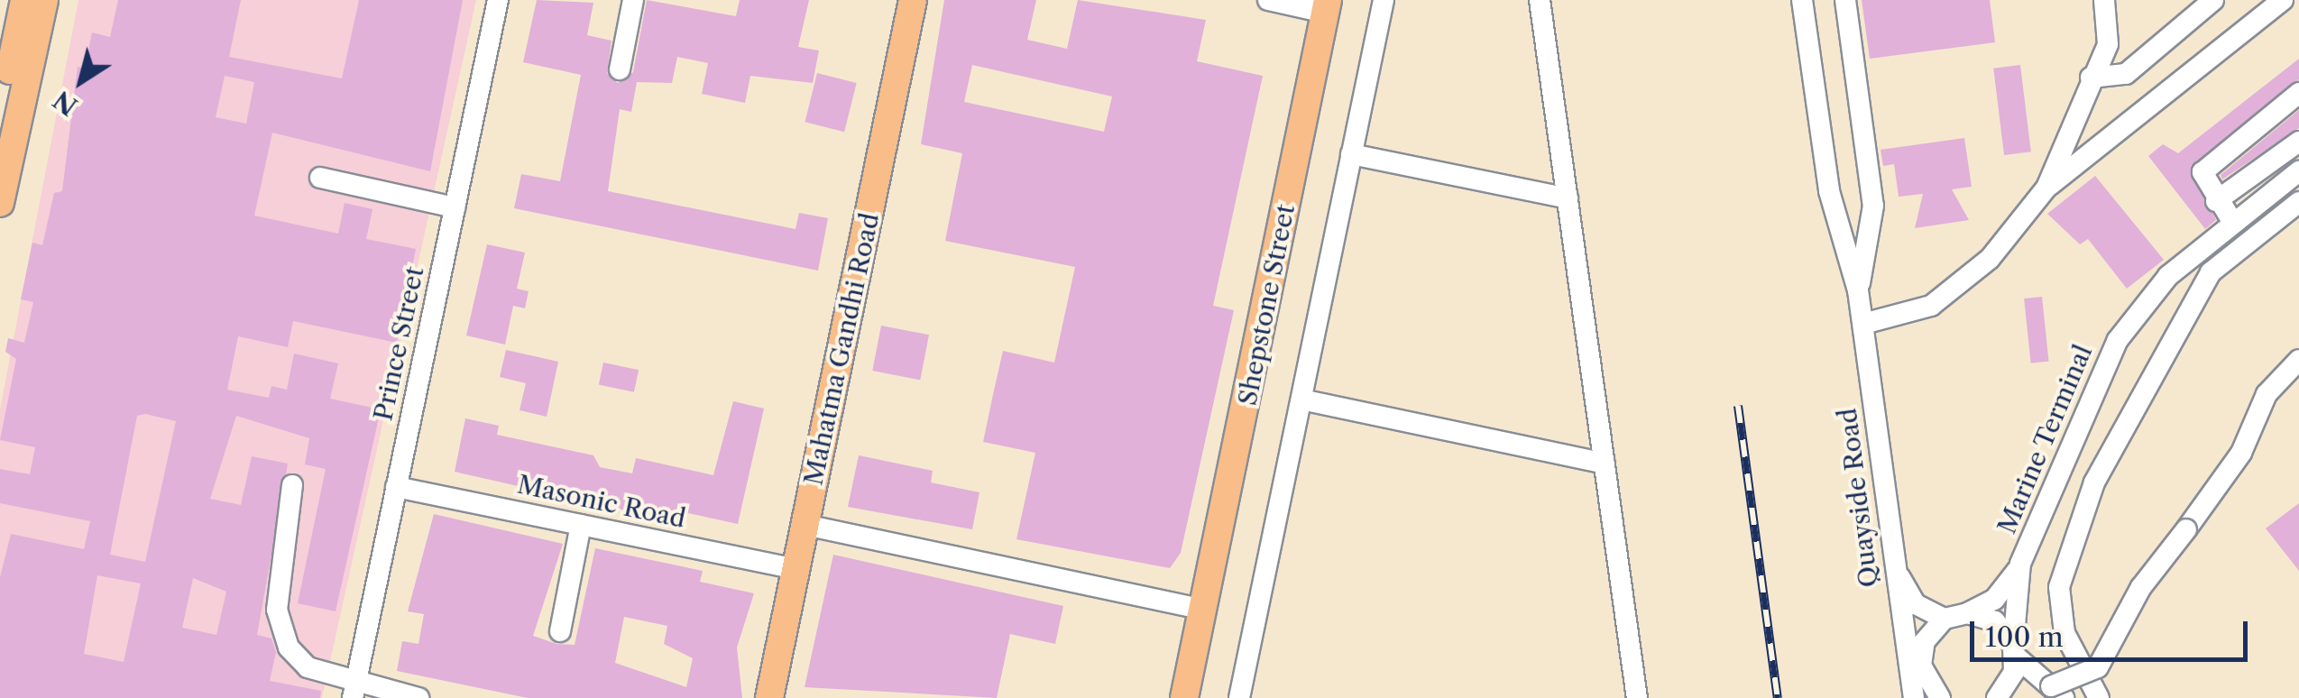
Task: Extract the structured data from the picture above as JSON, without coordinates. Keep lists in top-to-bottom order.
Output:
{
  "streets": {
    "main road": ["Shepstone Street", "Mahatma Gandhi Road"],
    "street": [
      "Prince Street",
      "Marine Terminal",
      "Quayside Road",
      "Masonic Road"
    ]
  },
  "crossings": [
    ["Prince Street", "Masonic Road"],
    ["Mahatma Gandhi Road", "Masonic Road"]
  ],
  "scale_bar": "100 m",
  "north": "bottom left"
}
